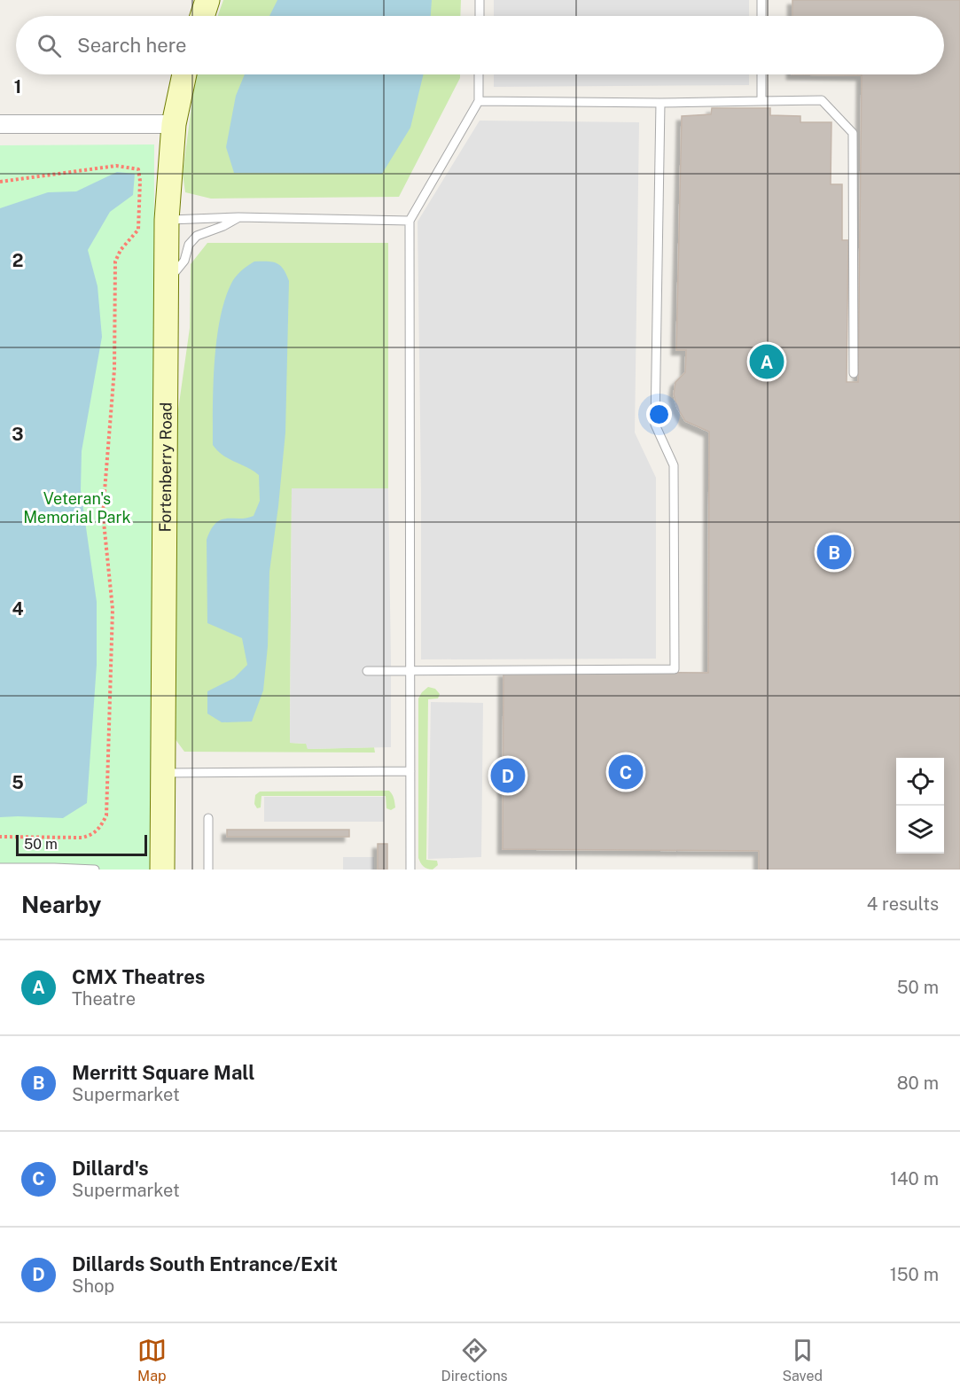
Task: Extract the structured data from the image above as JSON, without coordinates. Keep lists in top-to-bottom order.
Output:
{
  "streets": {
    "street": ["Fortenberry Road"]
  },
  "parks": ["Veteran's Memorial Park"],
  "scale_bar": "50 m",
  "page": {
    "search": "Search here",
    "pins": [
      "A",
      "B",
      "C",
      "D"
    ],
    "scale": "50 m",
    "heading": ["Nearby", "4 results"],
    "list": [
      {
        "mark": "A",
        "name": "CMX Theatres",
        "note": "Theatre",
        "value": "50 m"
      },
      {
        "mark": "B",
        "name": "Merritt Square Mall",
        "note": "Supermarket",
        "value": "80 m"
      },
      {
        "mark": "C",
        "name": "Dillard's",
        "note": "Supermarket",
        "value": "140 m"
      },
      {
        "mark": "D",
        "name": "Dillards South Entrance/Exit",
        "note": "Shop",
        "value": "150 m"
      }
    ],
    "nav": ["Map", "Directions", "Saved"]
  },
  "grid": {
    "rows": [
      "1",
      "2",
      "3",
      "4",
      "5"
    ]
  }
}
